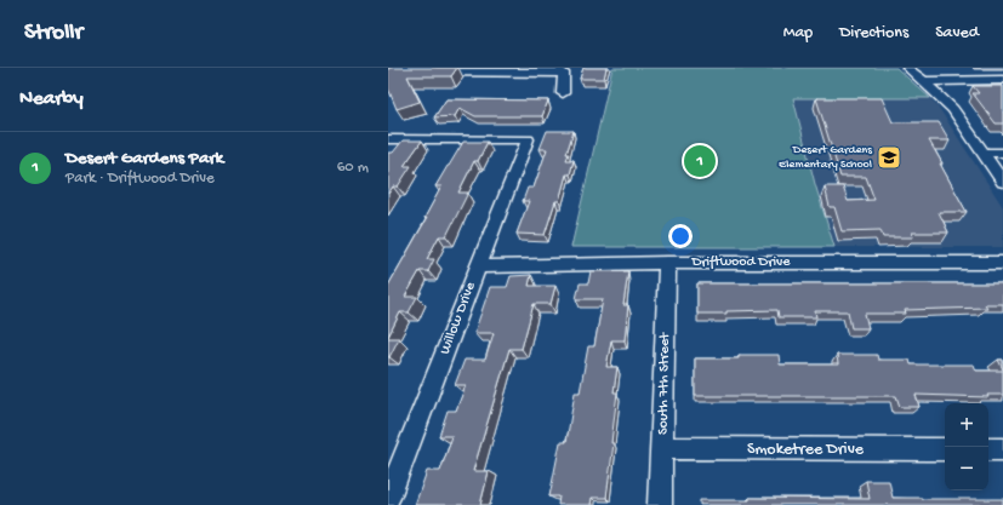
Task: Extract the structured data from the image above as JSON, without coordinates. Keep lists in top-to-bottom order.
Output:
{
  "streets": {
    "street": [
      "Driftwood Drive",
      "Willow Drive",
      "South 7th Street",
      "Smoketree Drive"
    ]
  },
  "crossings": [
    ["Driftwood Drive", "Willow Drive"],
    ["Driftwood Drive", "South 7th Street"],
    ["South 7th Street", "Smoketree Drive"]
  ],
  "places": {
    "school or university": ["Desert Gardens Elementary School"]
  },
  "page": {
    "header": "Strollr",
    "nav": ["Map", "Directions", "Saved"],
    "heading": "Nearby",
    "list": [
      {
        "mark": "1",
        "name": "Desert Gardens Park",
        "note": "Park · Driftwood Drive",
        "value": "60 m"
      }
    ],
    "pins": "1",
    "map_buttons": ["+", "−"]
  }
}
